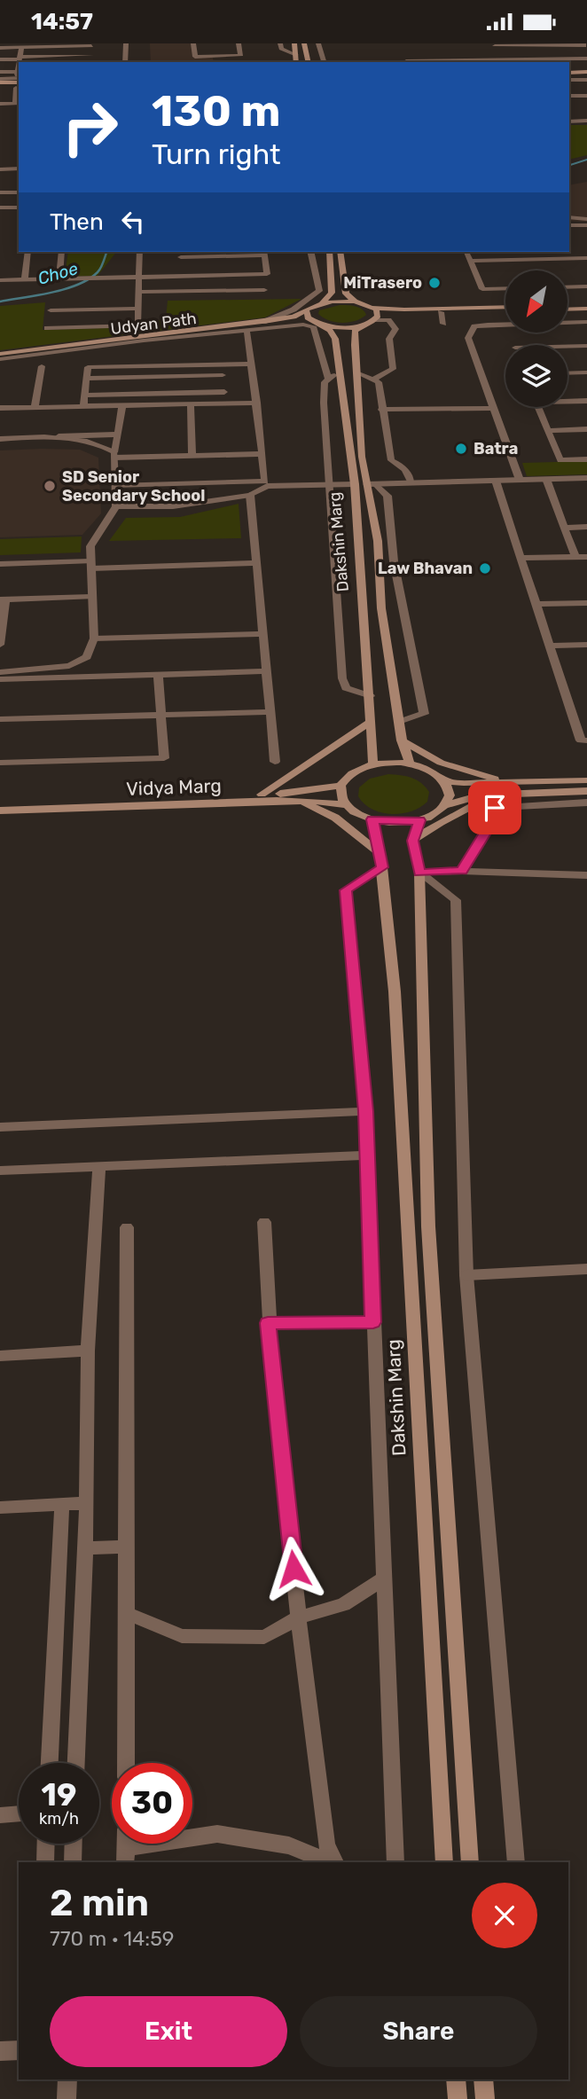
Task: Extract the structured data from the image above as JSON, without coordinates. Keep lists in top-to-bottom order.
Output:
{
  "streets": {
    "main road": ["Udyan Path", "Dakshin Marg", "Vidya Marg"]
  },
  "water": ["Choe"],
  "places": [
    "MiTrasero",
    "Batra",
    "SD Senior Secondary School",
    "Law Bhavan"
  ],
  "north": "bottom left",
  "page": {
    "status": "14:57",
    "turn": ["130 m", "Turn right"],
    "then": "Then",
    "speed": "19 km/h",
    "limit": "30",
    "heading": ["2 min", "770 m · 14:59"],
    "buttons": ["Exit", "Share"]
  }
}
